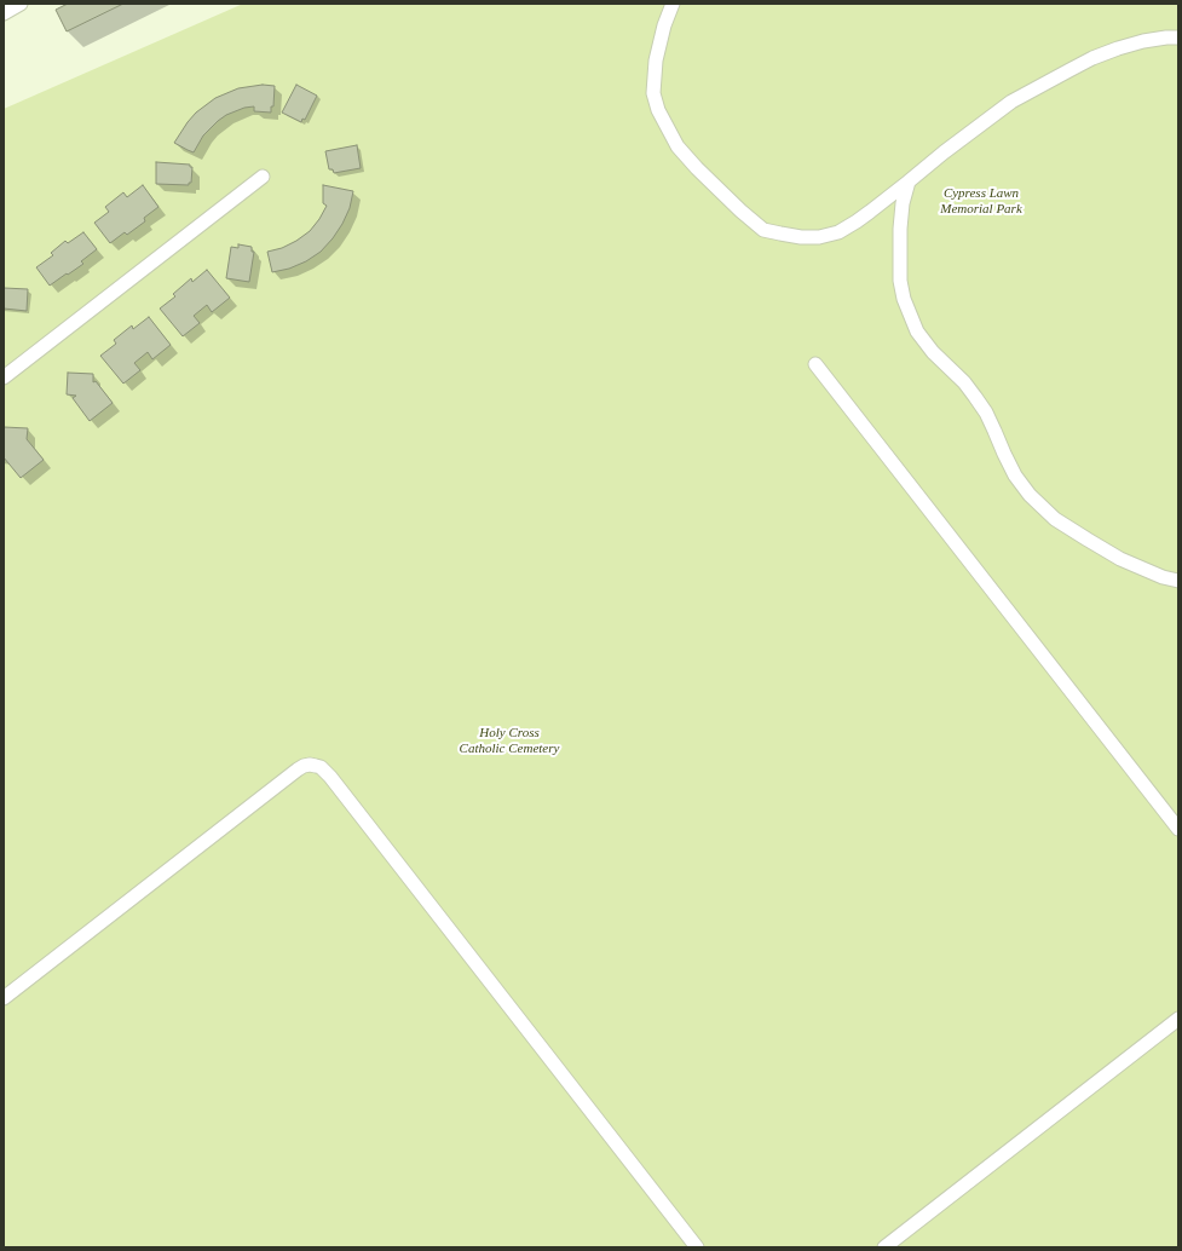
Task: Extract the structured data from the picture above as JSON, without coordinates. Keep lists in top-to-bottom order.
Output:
{
  "parks": ["Cypress Lawn Memorial Park", "Holy Cross Catholic Cemetery"]
}
